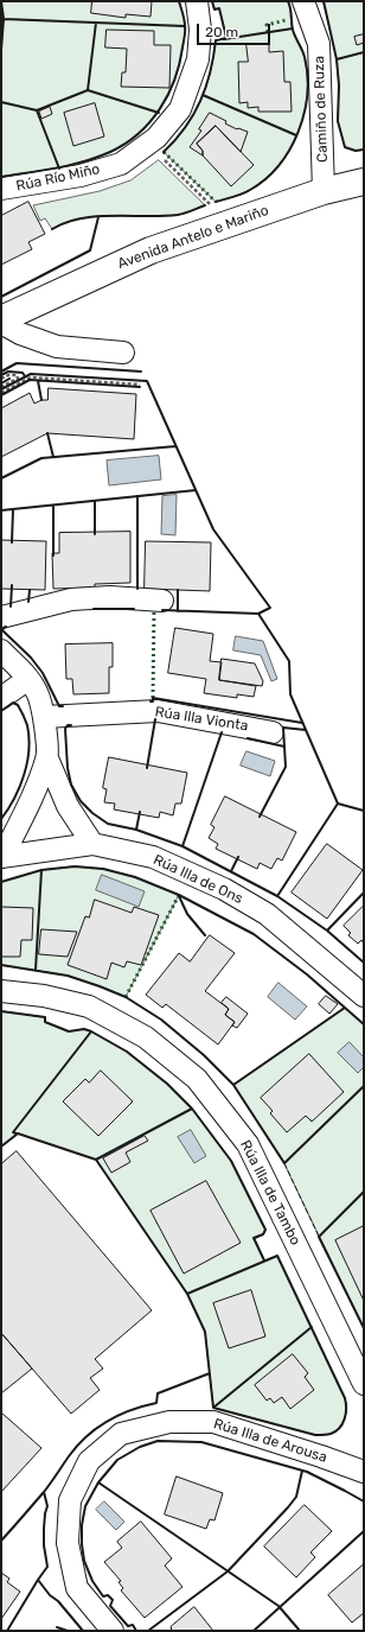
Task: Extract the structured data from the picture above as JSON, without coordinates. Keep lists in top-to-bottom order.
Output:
{
  "streets": {
    "street": [
      "Camiño de Ruza",
      "Rúa Río Miño",
      "Avenida Antelo e Mariño",
      "Rúa Illa Vionta",
      "Rúa Illa de Ons",
      "Rúa Illa de Tambo",
      "Rúa Illa de Arousa"
    ]
  },
  "crossings": [
    ["Camiño de Ruza", "Avenida Antelo e Mariño"]
  ],
  "scale_bar": "20 m"
}
